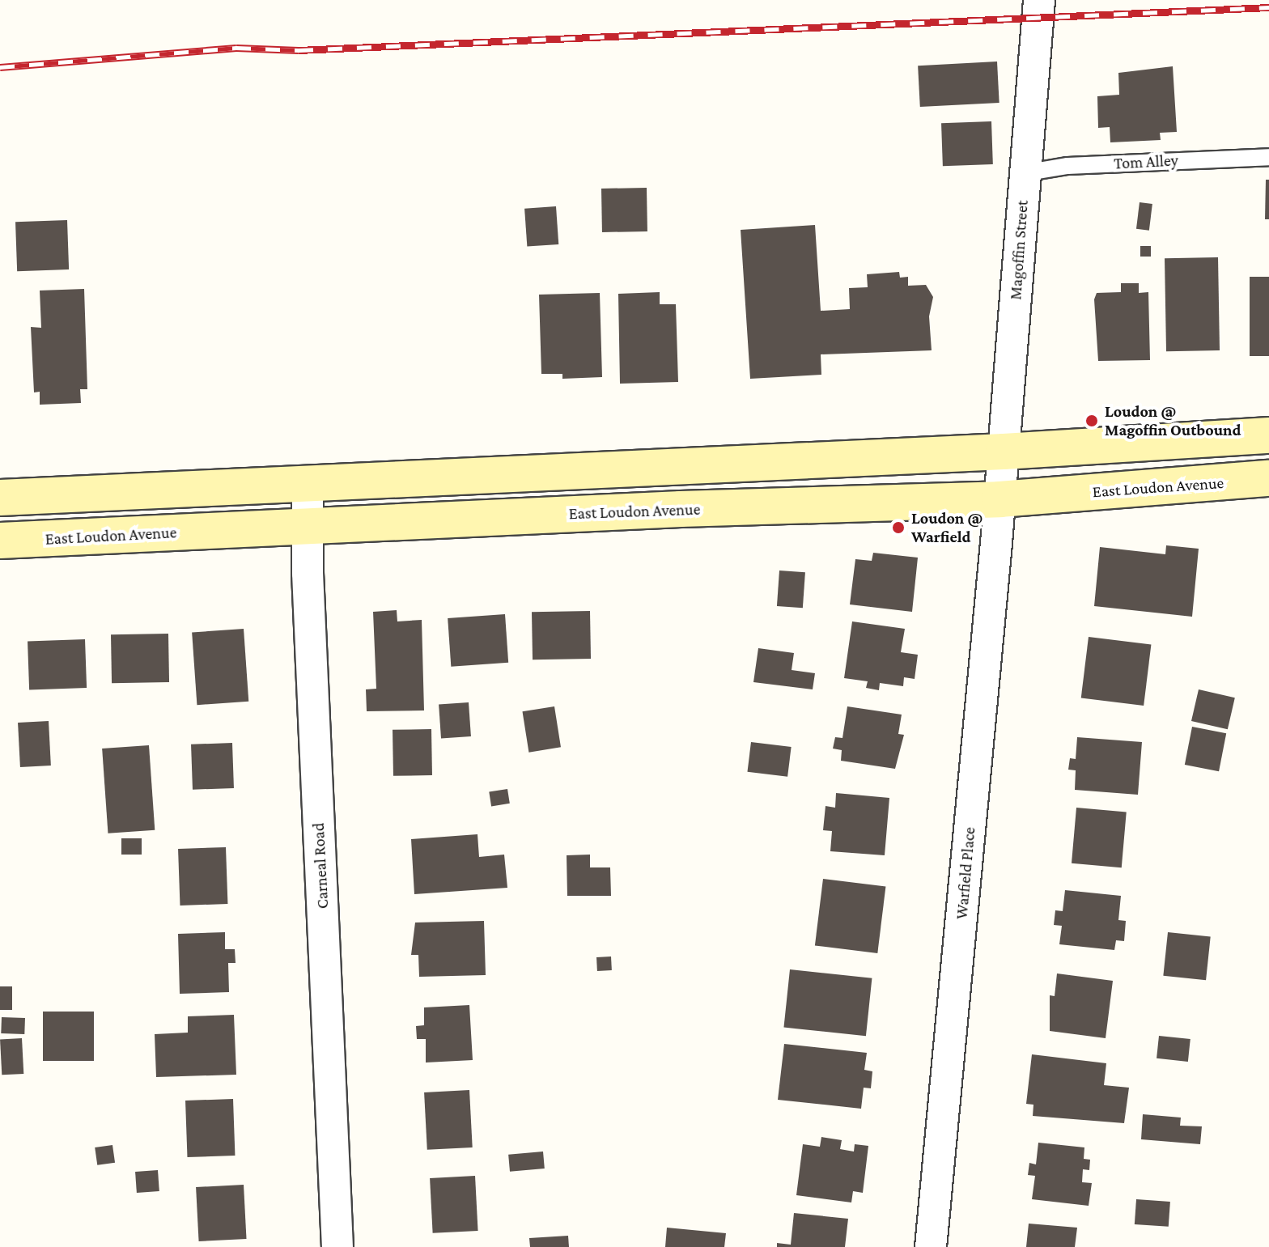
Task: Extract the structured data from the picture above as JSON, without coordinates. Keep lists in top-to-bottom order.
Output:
{
  "streets": {
    "main road": ["East Loudon Avenue"],
    "street": ["Magoffin Street", "Carneal Road", "Warfield Place"],
    "lane": ["Tom Alley"]
  },
  "crossings": [
    ["Tom Alley", "Magoffin Street"],
    ["Magoffin Street", "East Loudon Avenue"],
    ["Magoffin Street", "Warfield Place"],
    ["East Loudon Avenue", "Carneal Road"],
    ["East Loudon Avenue", "Warfield Place"]
  ],
  "places": ["Loudon @ Magoffin Outbound", "Loudon @ Warfield"]
}
